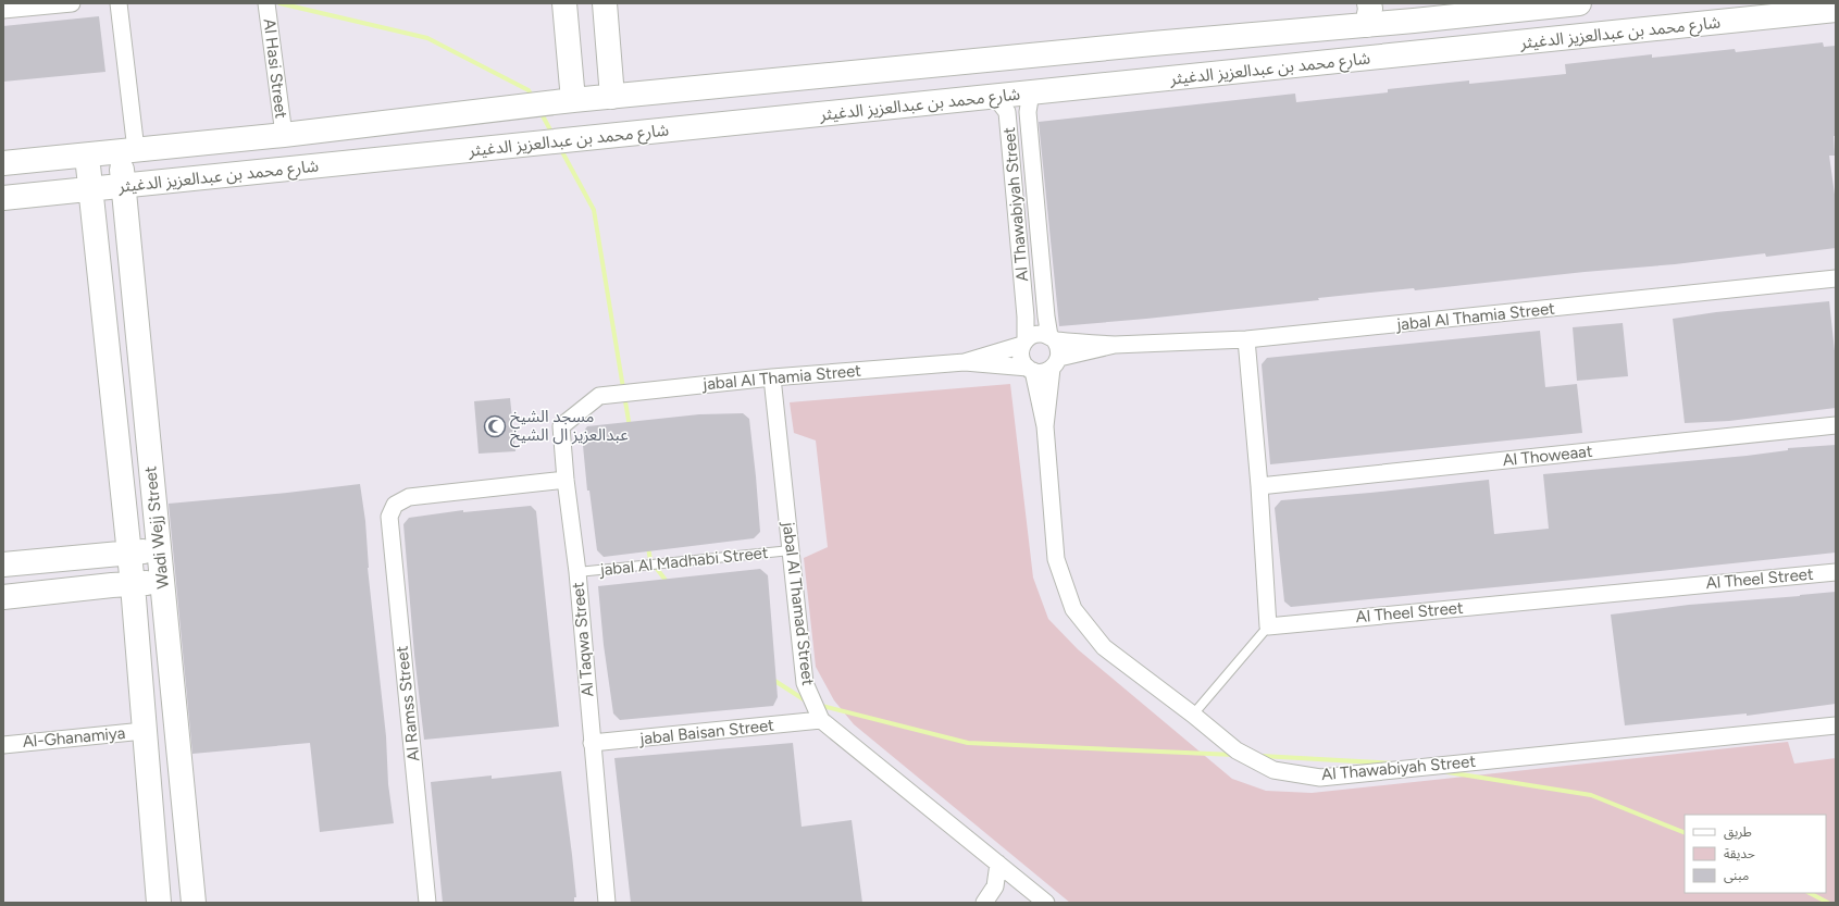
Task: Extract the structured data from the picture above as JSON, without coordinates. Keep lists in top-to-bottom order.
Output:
{
  "streets": {
    "street": [
      "شارع محمد بن عبدالعزيز الدغيثر",
      "Al Hasi Street",
      "Al Thawabiyah Street",
      "jabal Al Thamia Street",
      "Al Thoweaat",
      "Wadi Wejj Street",
      "Al Theel Street",
      "jabal Al Thamad Street",
      "Al Taqwa Street",
      "Al Ramss Street",
      "jabal Baisan Street",
      "Al-Ghanamiya"
    ],
    "lane": ["jabal Al Madhabi Street"]
  },
  "crossings": [
    ["شارع محمد بن عبدالعزيز الدغيثر", "Al Hasi Street"],
    ["شارع محمد بن عبدالعزيز الدغيثر", "Al Thawabiyah Street"],
    ["شارع محمد بن عبدالعزيز الدغيثر", "Wadi Wejj Street"],
    ["jabal Al Thamia Street", "jabal Al Thamad Street"],
    ["jabal Al Thamia Street", "Al Taqwa Street"],
    ["Wadi Wejj Street", "Al-Ghanamiya"],
    ["jabal Al Madhabi Street", "jabal Al Thamad Street"],
    ["jabal Al Madhabi Street", "Al Taqwa Street"],
    ["jabal Al Thamad Street", "jabal Baisan Street"],
    ["Al Taqwa Street", "Al Ramss Street"],
    ["Al Taqwa Street", "jabal Baisan Street"]
  ],
  "places": {
    "mosque": ["مسجد الشيخ عبدالعزيز ال الشيخ"]
  },
  "legend": ["طريق", "حديقة", "مبنى"]
}
